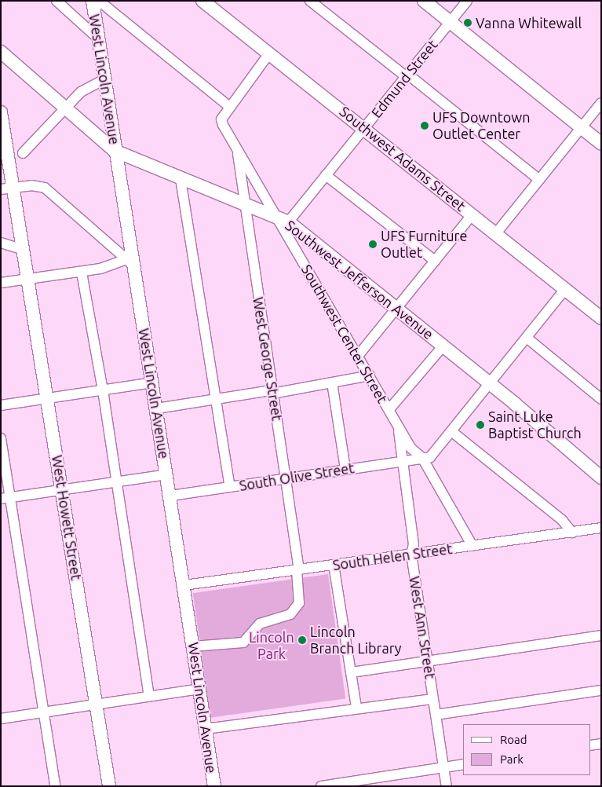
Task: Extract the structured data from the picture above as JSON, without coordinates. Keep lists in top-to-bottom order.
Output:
{
  "streets": {
    "main road": [
      "West Lincoln Avenue",
      "Southwest Adams Street",
      "Southwest Jefferson Avenue",
      "West Howett Street"
    ],
    "street": [
      "Edmund Street",
      "Southwest Center Street",
      "West George Street",
      "South Olive Street",
      "South Helen Street",
      "West Ann Street"
    ]
  },
  "crossings": [
    ["Edmund Street", "Southwest Adams Street"],
    ["Edmund Street", "Southwest Jefferson Avenue"],
    ["Edmund Street", "Southwest Center Street"],
    ["West Lincoln Avenue", "Southwest Jefferson Avenue"],
    ["West Lincoln Avenue", "West George Street"],
    ["West Lincoln Avenue", "South Olive Street"],
    ["West Lincoln Avenue", "South Helen Street"],
    ["Southwest Jefferson Avenue", "Southwest Center Street"],
    ["Southwest Jefferson Avenue", "West George Street"],
    ["Southwest Center Street", "South Olive Street"],
    ["Southwest Center Street", "South Helen Street"],
    ["Southwest Center Street", "West Ann Street"],
    ["West George Street", "South Olive Street"],
    ["West George Street", "South Helen Street"],
    ["South Olive Street", "West Ann Street"],
    ["South Helen Street", "West Ann Street"]
  ],
  "parks": ["Lincoln Park"],
  "places": [
    "Vanna Whitewall",
    "UFS Downtown Outlet Center",
    "UFS Furniture Outlet",
    "Saint Luke Baptist Church",
    "Lincoln Branch Library"
  ],
  "legend": ["Road", "Park"]
}
